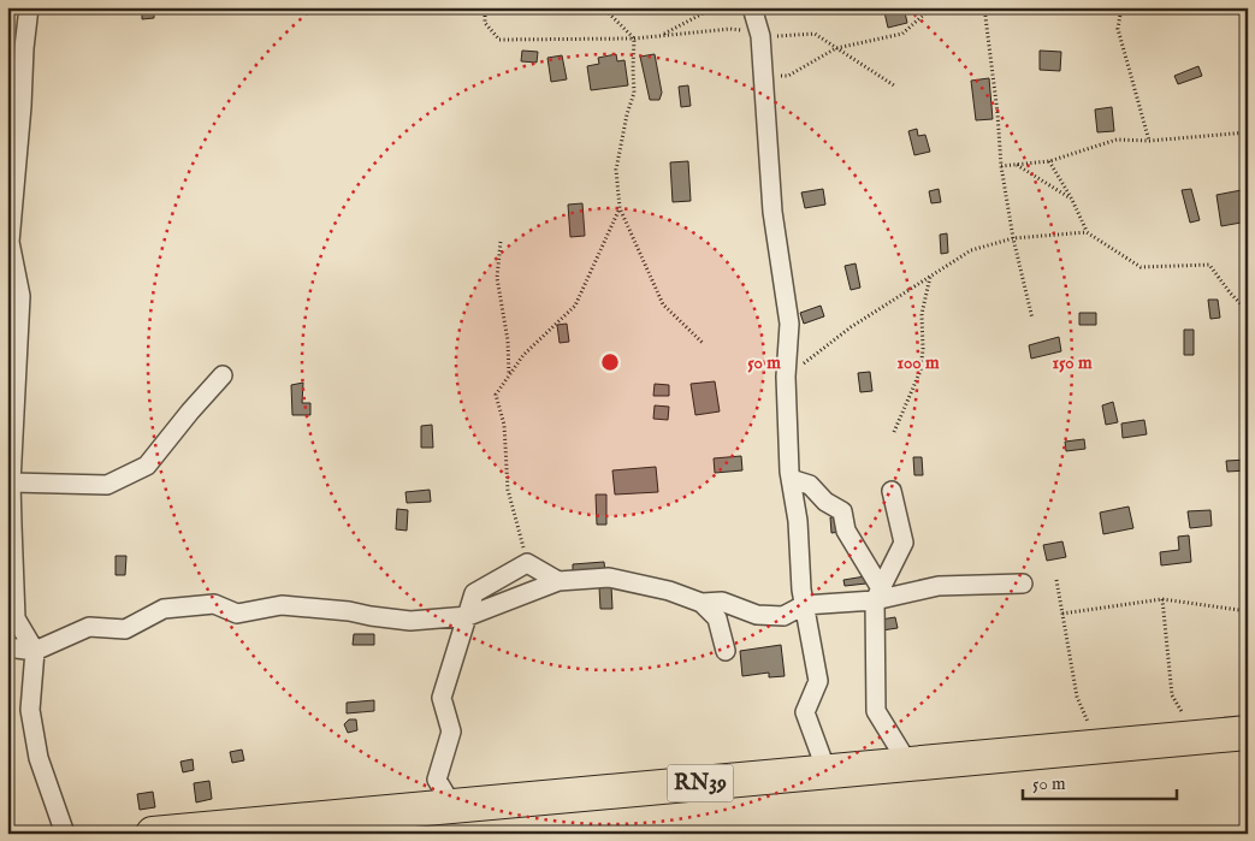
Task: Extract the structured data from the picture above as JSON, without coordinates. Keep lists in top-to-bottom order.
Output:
{
  "streets": {
    "highway": ["RN39"]
  },
  "scale_bar": "50 m",
  "rings": ["50 m", "100 m", "150 m"]
}
